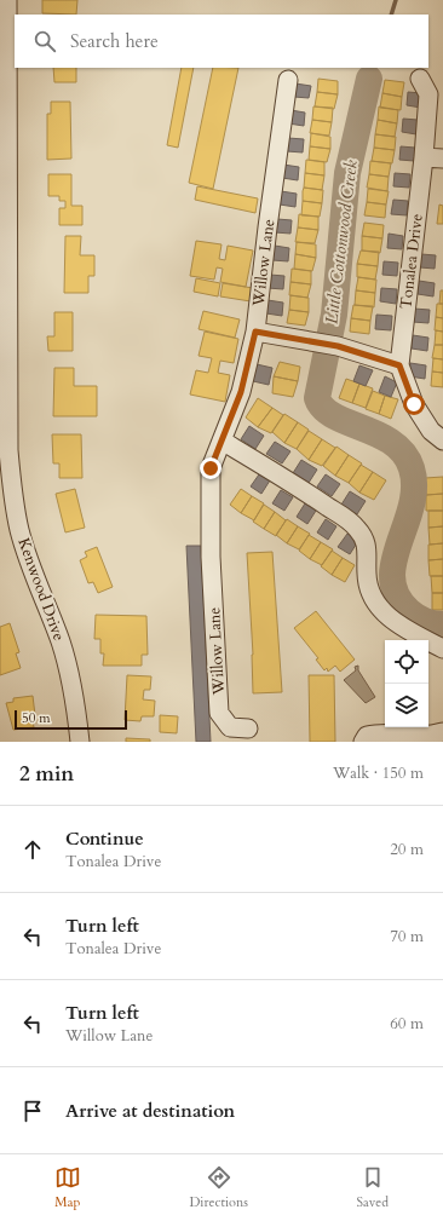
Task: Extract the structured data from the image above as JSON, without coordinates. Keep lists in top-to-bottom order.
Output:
{
  "streets": {
    "street": ["Tonalea Drive", "Willow Lane", "Kenwood Drive"]
  },
  "water": ["Little Cottonwood Creek"],
  "scale_bar": "50 m",
  "page": {
    "search": "Search here",
    "scale": "50 m",
    "heading": ["2 min", "Walk · 150 m"],
    "list": [
      ["Continue", "Tonalea Drive", "20 m"],
      ["Turn left", "Tonalea Drive", "70 m"],
      ["Turn left", "Willow Lane", "60 m"],
      "Arrive at destination"
    ],
    "nav": ["Map", "Directions", "Saved"]
  }
}
